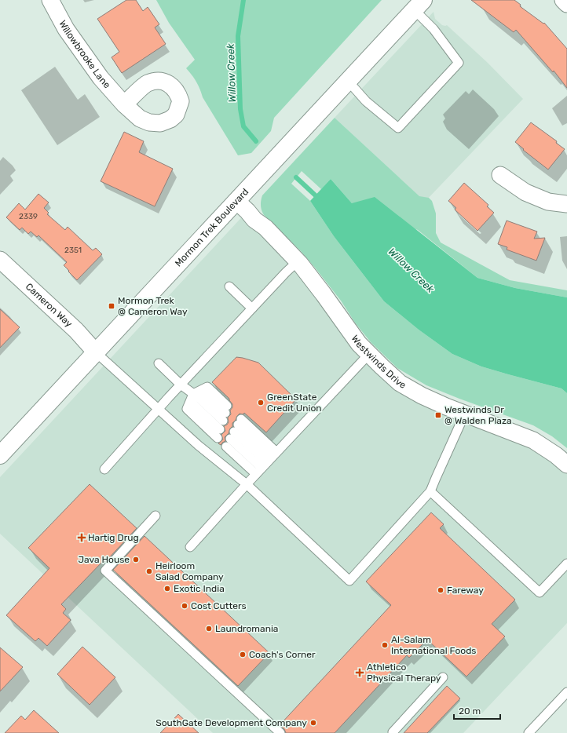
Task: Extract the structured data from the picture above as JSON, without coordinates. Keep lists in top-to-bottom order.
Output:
{
  "streets": {
    "main road": ["Mormon Trek Boulevard"],
    "street": ["Willowbrooke Lane", "Cameron Way", "Westwinds Drive"]
  },
  "crossings": [
    ["Mormon Trek Boulevard", "Cameron Way"],
    ["Mormon Trek Boulevard", "Westwinds Drive"]
  ],
  "water": ["Willow Creek"],
  "places": {
    "transit": ["Mormon Trek @ Cameron Way", "Westwinds Dr @ Walden Plaza"],
    "other": [
      "GreenState Credit Union",
      "Java House",
      "Heirloom Salad Company",
      "Exotic India",
      "Fareway",
      "Cost Cutters",
      "Laundromania",
      "Al-Salam International Foods",
      "Coach's Corner",
      "SouthGate Development Company"
    ],
    "health": ["Hartig Drug", "Athletico Physical Therapy"]
  },
  "house_numbers": ["2339", "2351"],
  "scale_bar": "20 m"
}
